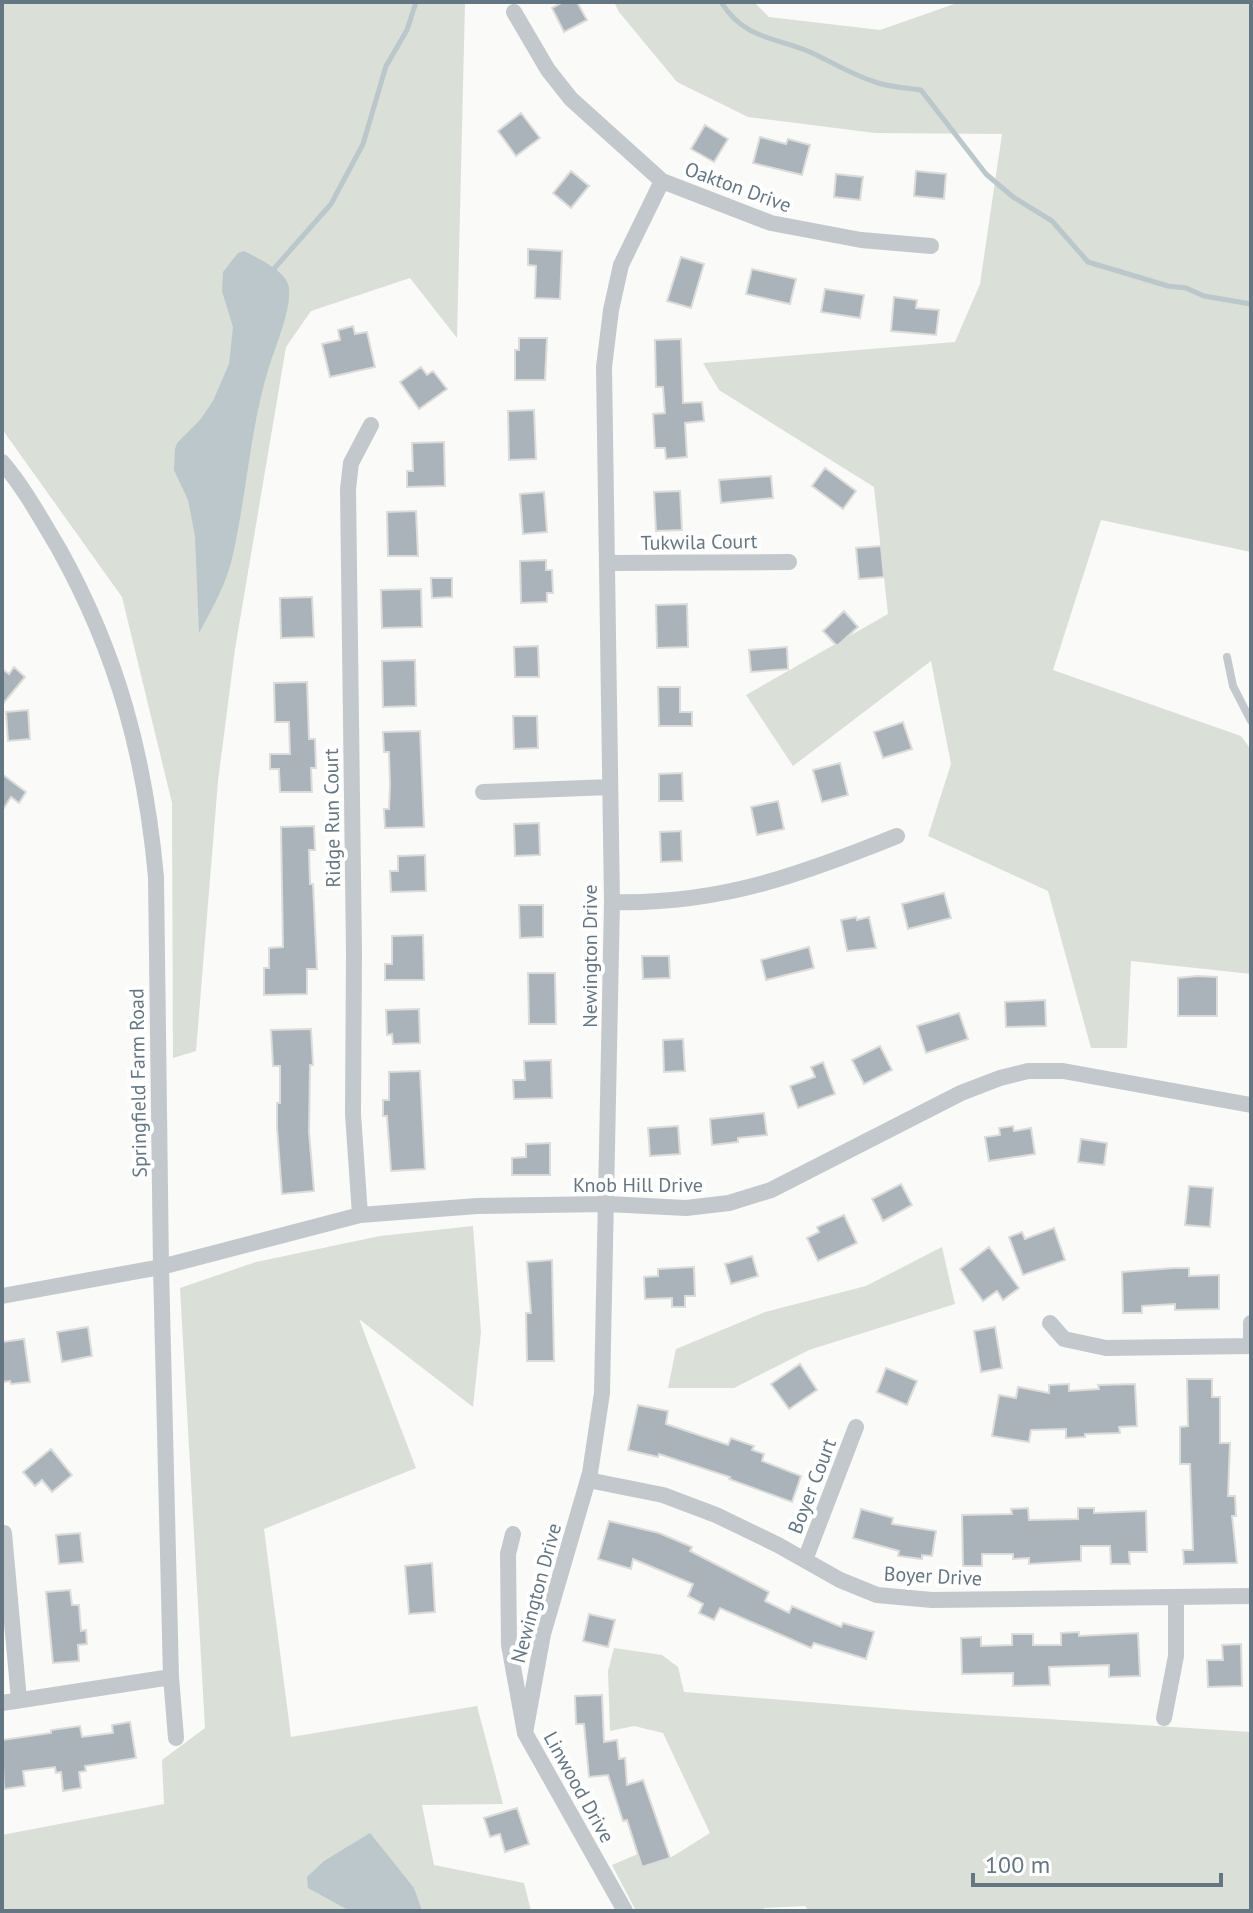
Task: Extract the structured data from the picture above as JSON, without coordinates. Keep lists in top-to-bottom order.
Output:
{
  "streets": {
    "street": [
      "Oakton Drive",
      "Tukwila Court",
      "Ridge Run Court",
      "Newington Drive",
      "Springfield Farm Road",
      "Knob Hill Drive",
      "Boyer Court",
      "Boyer Drive",
      "Linwood Drive"
    ]
  },
  "crossings": [
    ["Oakton Drive", "Newington Drive"],
    ["Tukwila Court", "Newington Drive"],
    ["Ridge Run Court", "Knob Hill Drive"],
    ["Newington Drive", "Knob Hill Drive"],
    ["Newington Drive", "Boyer Drive"],
    ["Newington Drive", "Linwood Drive"],
    ["Springfield Farm Road", "Knob Hill Drive"],
    ["Boyer Court", "Boyer Drive"]
  ],
  "scale_bar": "100 m"
}
